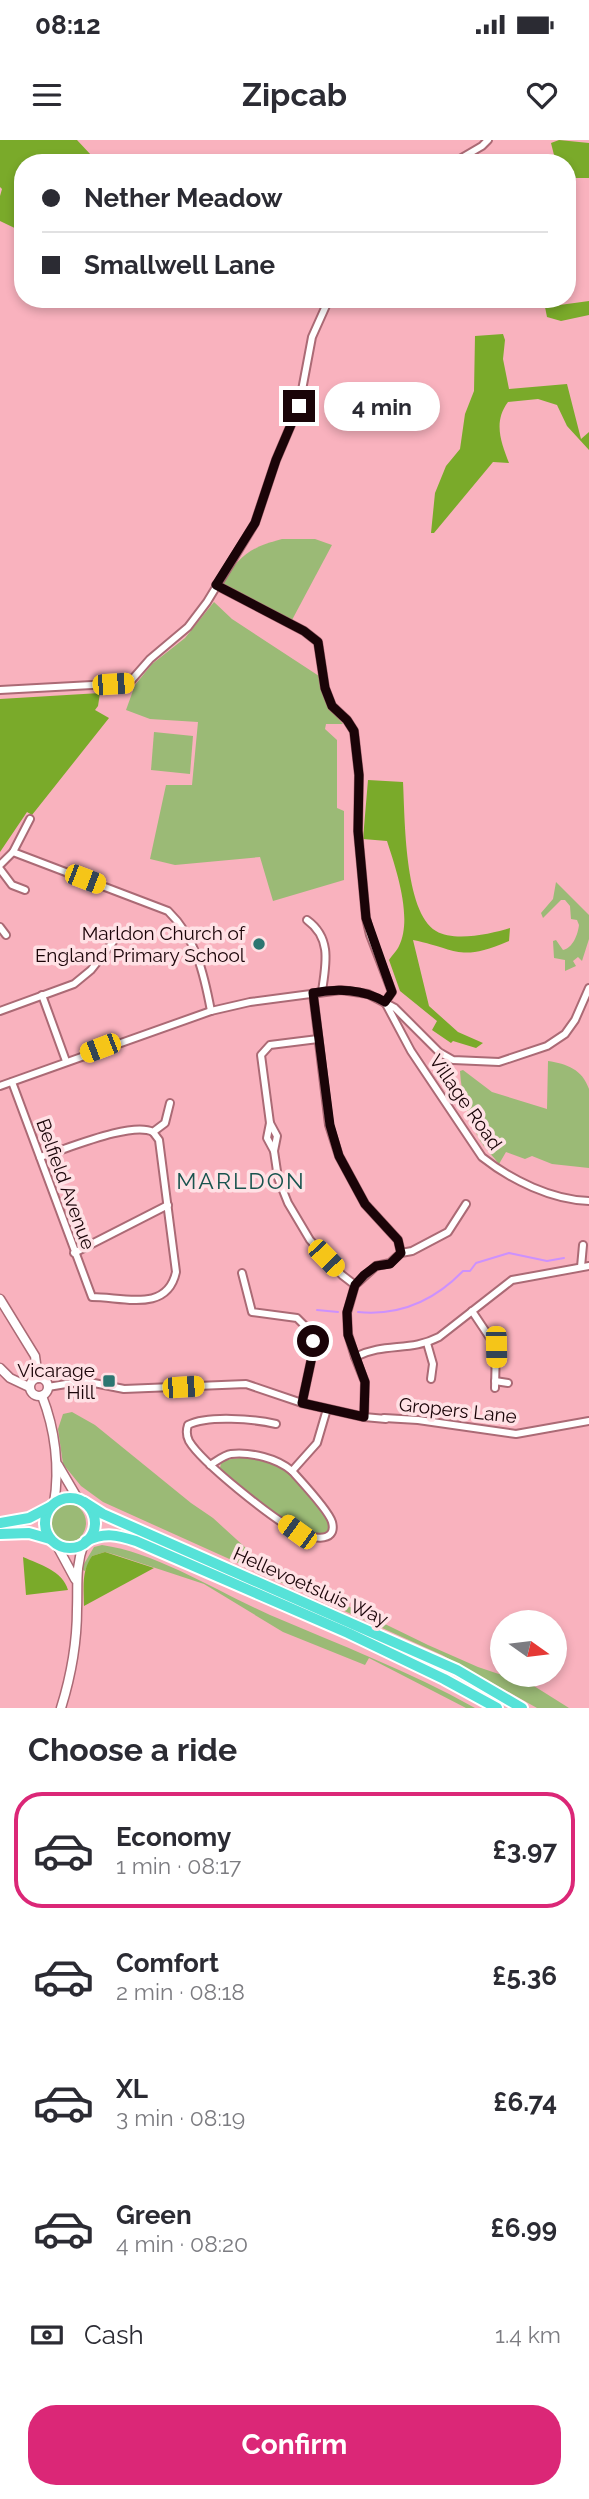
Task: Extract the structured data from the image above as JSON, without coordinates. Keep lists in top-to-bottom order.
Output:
{
  "streets": {
    "highway": ["Hellevoetsluis Way"],
    "street": ["Village Road", "Belfield Avenue", "Gropers Lane"]
  },
  "districts": ["MARLDON"],
  "places": {
    "other": ["Marldon Church of England Primary School"],
    "transit": ["Vicarage Hill"]
  },
  "north": "right",
  "page": {
    "status": "08:12",
    "header": "Zipcab",
    "banner": ["Nether Meadow", "Smallwell Lane"],
    "bubble": "4 min",
    "heading": "Choose a ride",
    "list": [
      {
        "name": "Economy",
        "note": "1 min · 08:17",
        "value": "£3.97"
      },
      {
        "name": "Comfort",
        "note": "2 min · 08:18",
        "value": "£5.36"
      },
      {
        "name": "XL",
        "note": "3 min · 08:19",
        "value": "£6.74"
      },
      {
        "name": "Green",
        "note": "4 min · 08:20",
        "value": "£6.99"
      }
    ],
    "pay": ["Cash", "1.4 km"],
    "buttons": "Confirm"
  }
}
